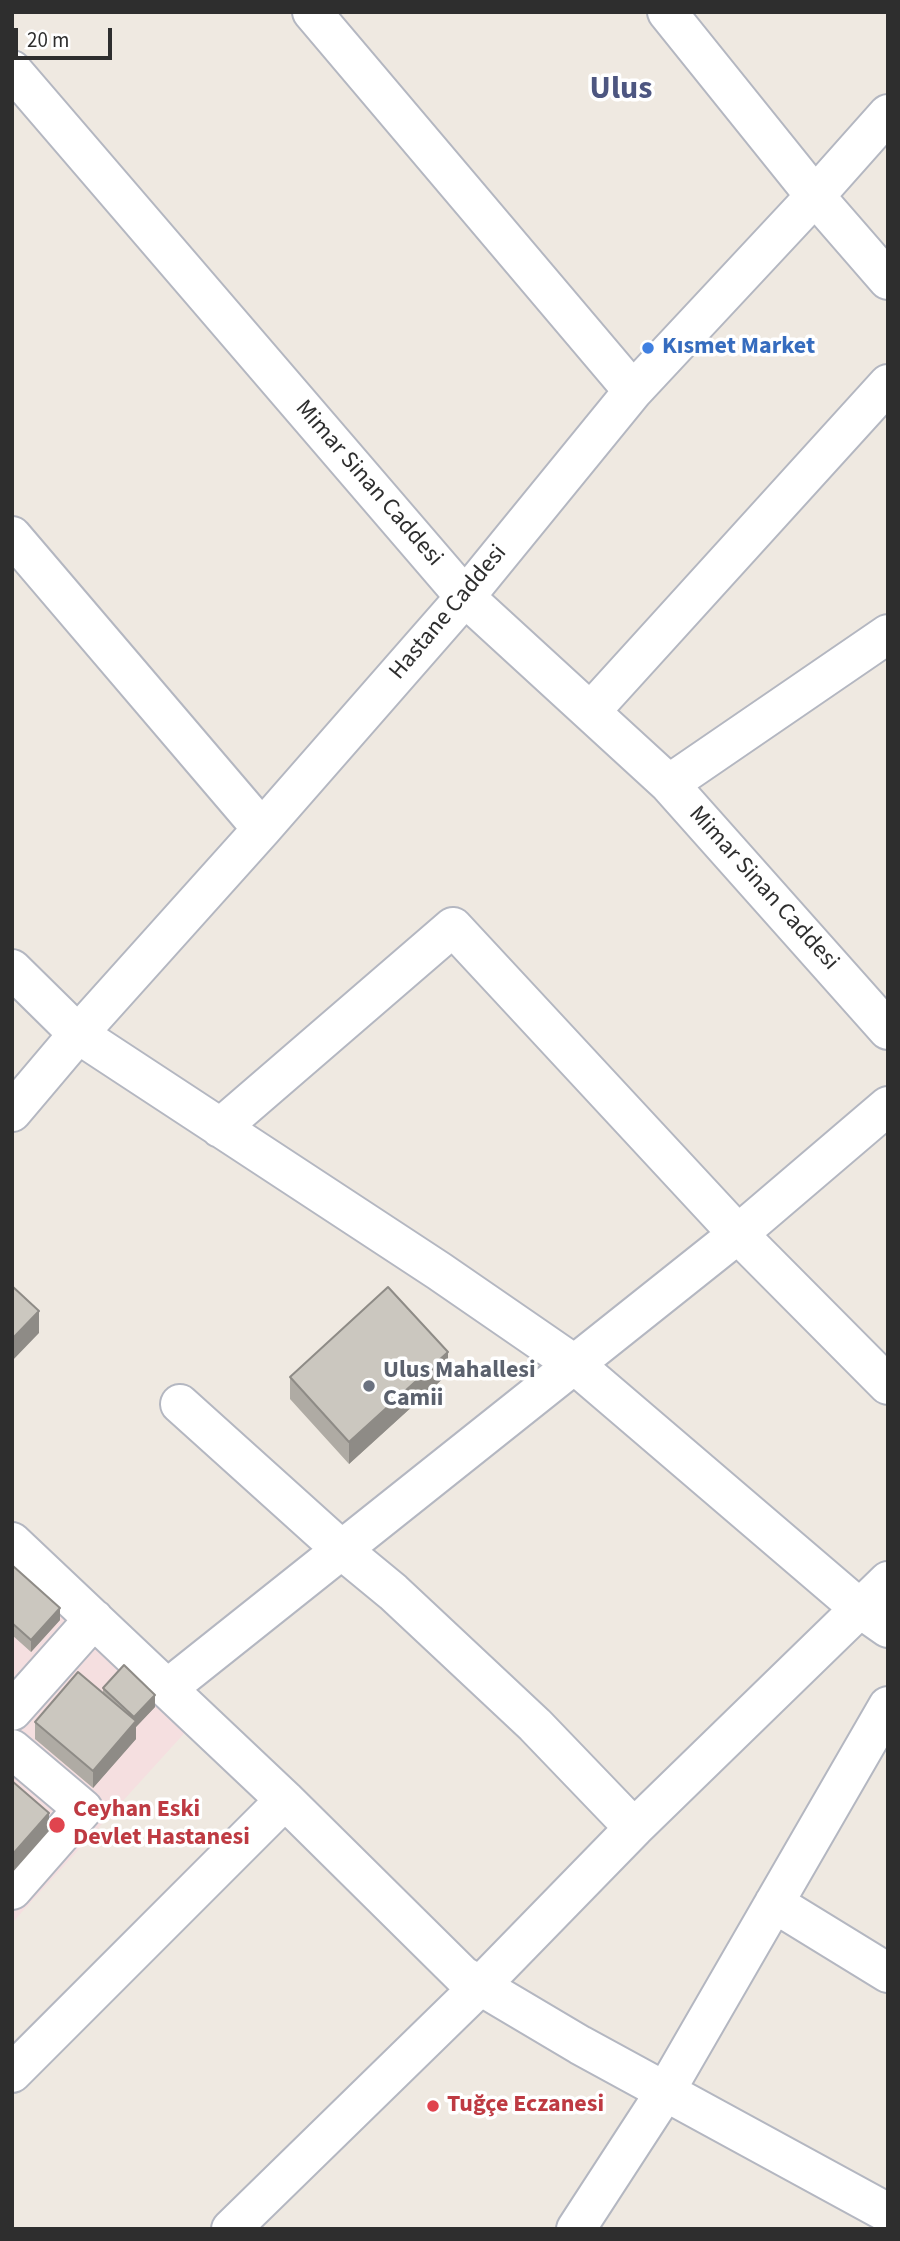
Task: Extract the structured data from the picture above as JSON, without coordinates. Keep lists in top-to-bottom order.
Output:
{
  "streets": {
    "street": ["Mimar Sinan Caddesi", "Hastane Caddesi"]
  },
  "crossings": [
    ["Mimar Sinan Caddesi", "Hastane Caddesi"]
  ],
  "districts": ["Ulus"],
  "places": [
    "Kısmet Market",
    "Ulus Mahallesi Camii",
    "Ceyhan Eski Devlet Hastanesi",
    "Tuğçe Eczanesi"
  ],
  "scale_bar": "20 m"
}
